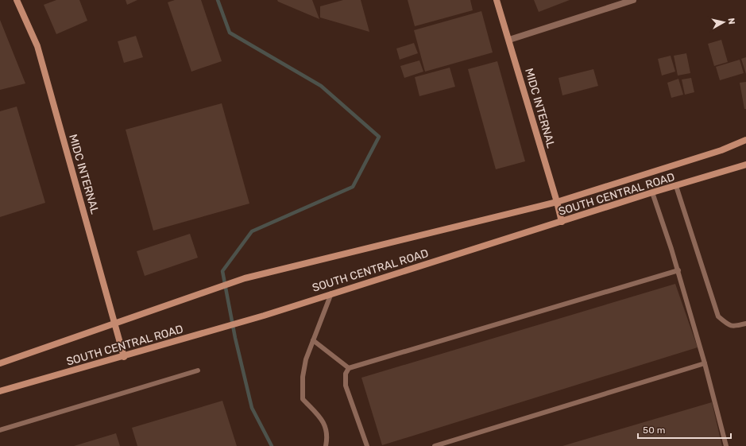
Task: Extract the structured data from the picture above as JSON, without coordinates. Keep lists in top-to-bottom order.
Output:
{
  "streets": {
    "main road": ["MIDC INTERNAL", "SOUTH CENTRAL ROAD"]
  },
  "crossings": [
    ["MIDC INTERNAL", "SOUTH CENTRAL ROAD"]
  ],
  "scale_bar": "50 m",
  "north": "right"
}
